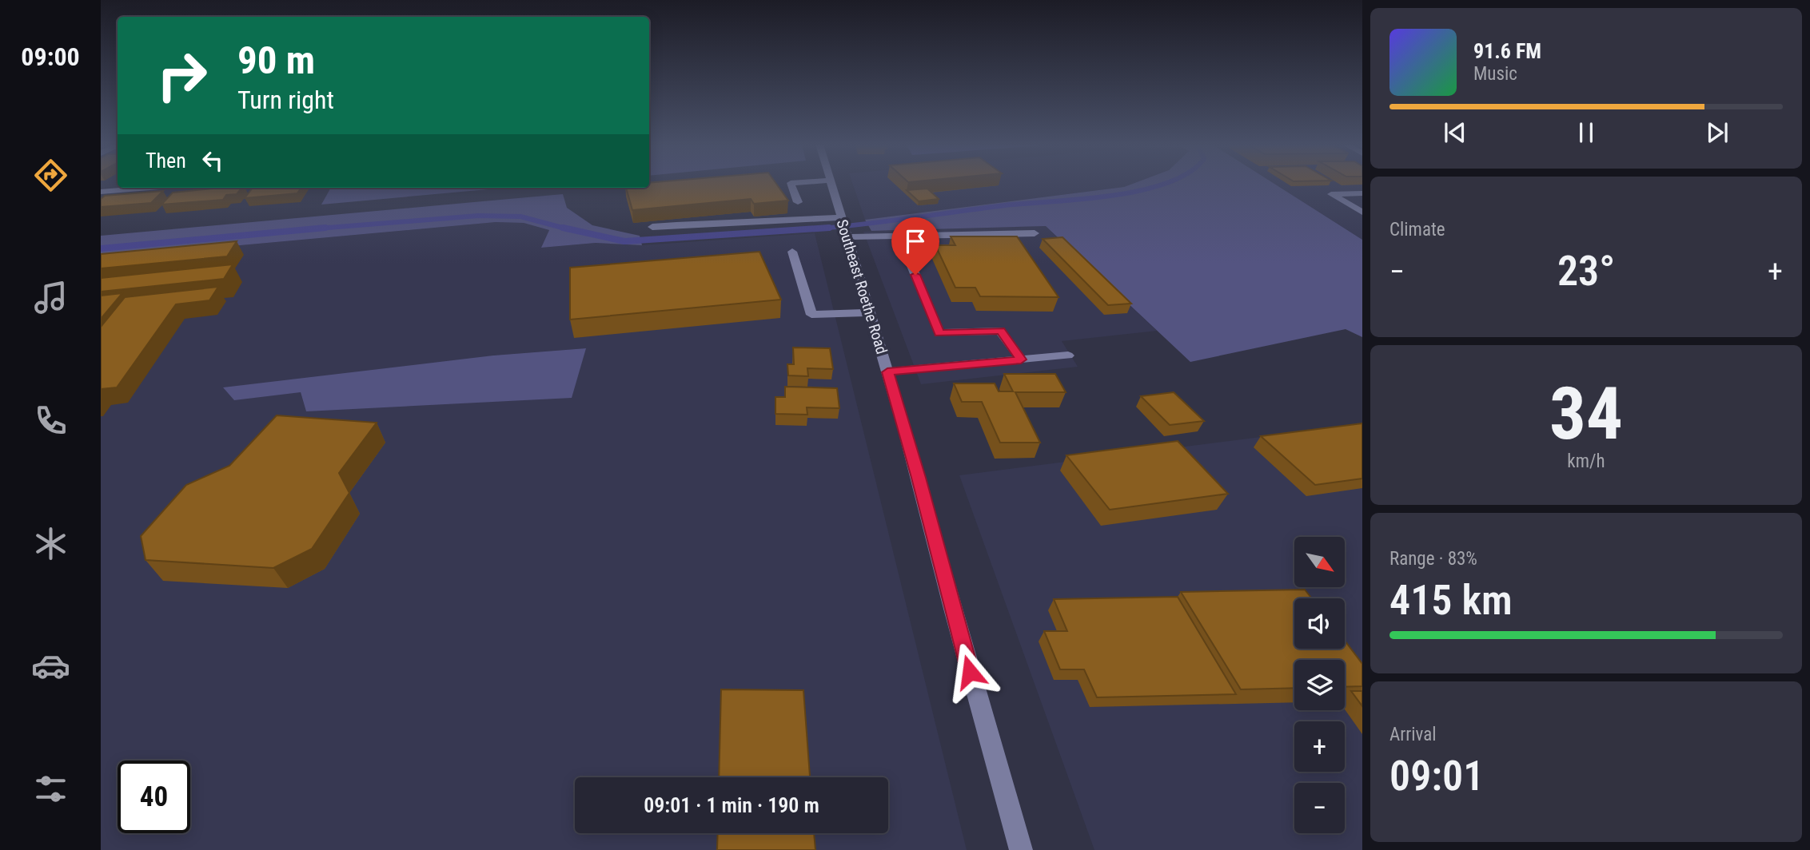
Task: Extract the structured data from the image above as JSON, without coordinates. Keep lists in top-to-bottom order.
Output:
{
  "streets": {
    "street": ["Southeast Roethe Road"]
  },
  "north": "bottom right",
  "page": {
    "tabs": "09:00",
    "turn": ["90 m", "Turn right"],
    "song": ["91.6 FM", "Music"],
    "then": "Then",
    "tile": [
      "Climate",
      ["34", "km/h"],
      ["Range · 83%", "415 km"],
      ["Arrival", "09:01"]
    ],
    "heat": ["−", "23°", "+"],
    "map_buttons": ["+", "−"],
    "limit": "40",
    "trip": "09:01 · 1 min · 190 m"
  }
}
